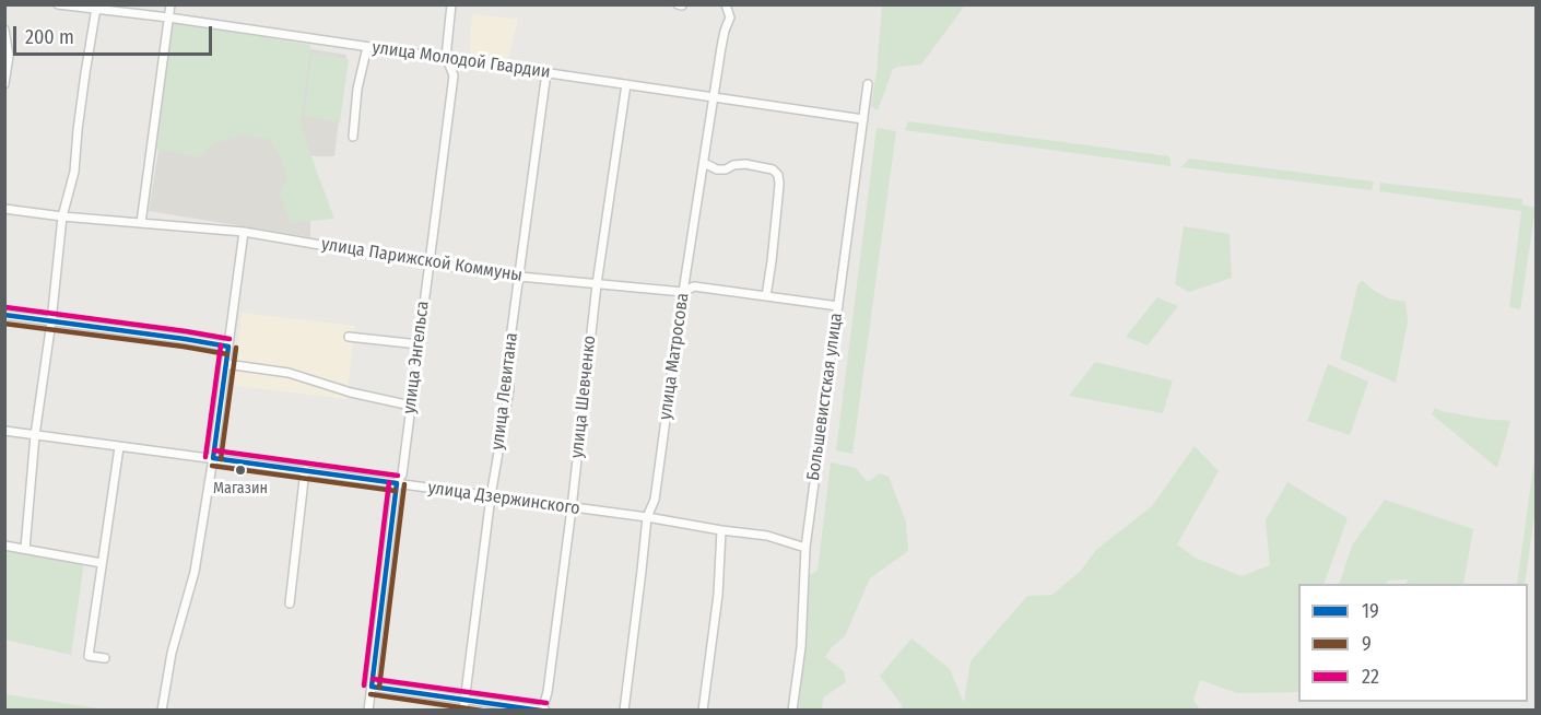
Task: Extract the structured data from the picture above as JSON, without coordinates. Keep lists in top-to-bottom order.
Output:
{
  "streets": {
    "street": [
      "улица Молодой Гвардии",
      "улица Парижской Коммуны",
      "улица Матросова",
      "улица Энгельса",
      "улица Левитана",
      "улица Шевченко",
      "Большевистская улица",
      "улица Дзержинского"
    ]
  },
  "crossings": [
    ["улица Молодой Гвардии", "улица Матросова"],
    ["улица Молодой Гвардии", "улица Энгельса"],
    ["улица Молодой Гвардии", "улица Левитана"],
    ["улица Молодой Гвардии", "улица Шевченко"],
    ["улица Молодой Гвардии", "Большевистская улица"],
    ["улица Парижской Коммуны", "улица Матросова"],
    ["улица Парижской Коммуны", "улица Энгельса"],
    ["улица Парижской Коммуны", "улица Левитана"],
    ["улица Парижской Коммуны", "улица Шевченко"],
    ["улица Парижской Коммуны", "Большевистская улица"],
    ["улица Матросова", "улица Дзержинского"],
    ["улица Энгельса", "улица Дзержинского"],
    ["улица Левитана", "улица Дзержинского"],
    ["улица Шевченко", "улица Дзержинского"],
    ["Большевистская улица", "улица Дзержинского"]
  ],
  "places": ["Магазин"],
  "lines": ["transit line 22", "transit line 19", "transit line 9"],
  "legend": ["19", "9", "22"],
  "scale_bar": "200 m"
}
